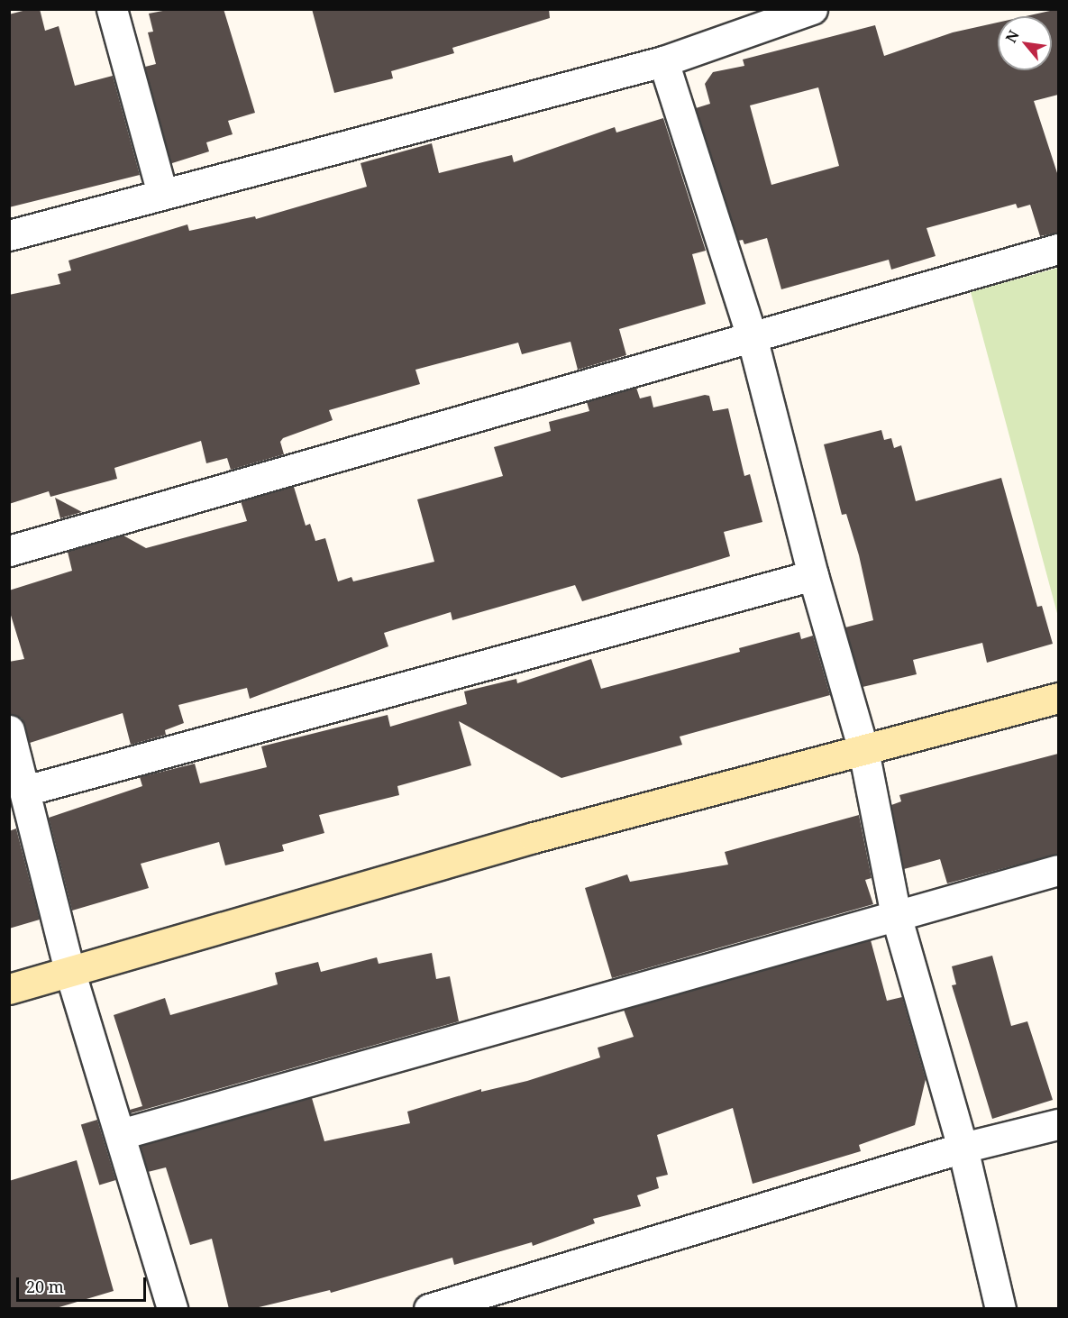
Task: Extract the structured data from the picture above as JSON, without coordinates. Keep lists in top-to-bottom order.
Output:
{
  "scale_bar": "20 m",
  "north": "top left"
}
